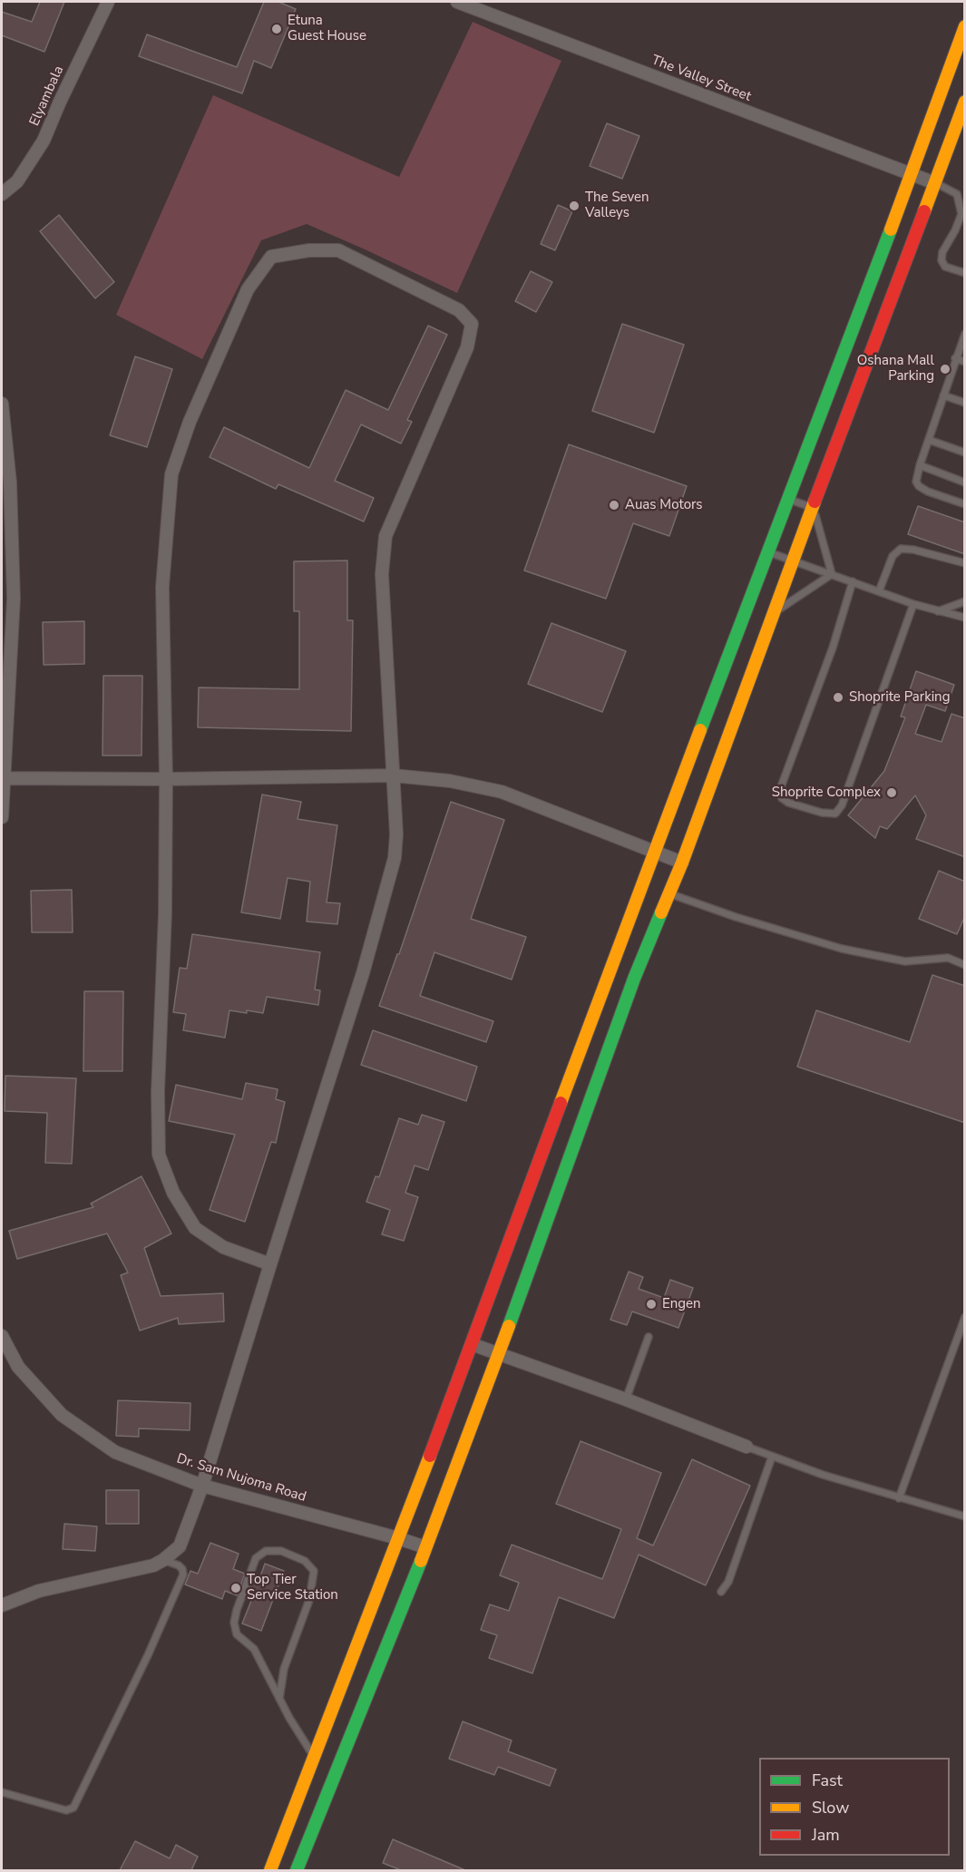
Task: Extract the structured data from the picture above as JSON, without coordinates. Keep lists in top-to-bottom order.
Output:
{
  "streets": {
    "street": ["The Valley Street", "Elyambala", "Dr. Sam Nujoma Road"]
  },
  "places": [
    "Etuna Guest House",
    "The Seven Valleys",
    "Oshana Mall Parking",
    "Auas Motors",
    "Shoprite Parking",
    "Shoprite Complex",
    "Engen",
    "Top Tier Service Station"
  ],
  "legend": ["Fast", "Slow", "Jam"]
}
